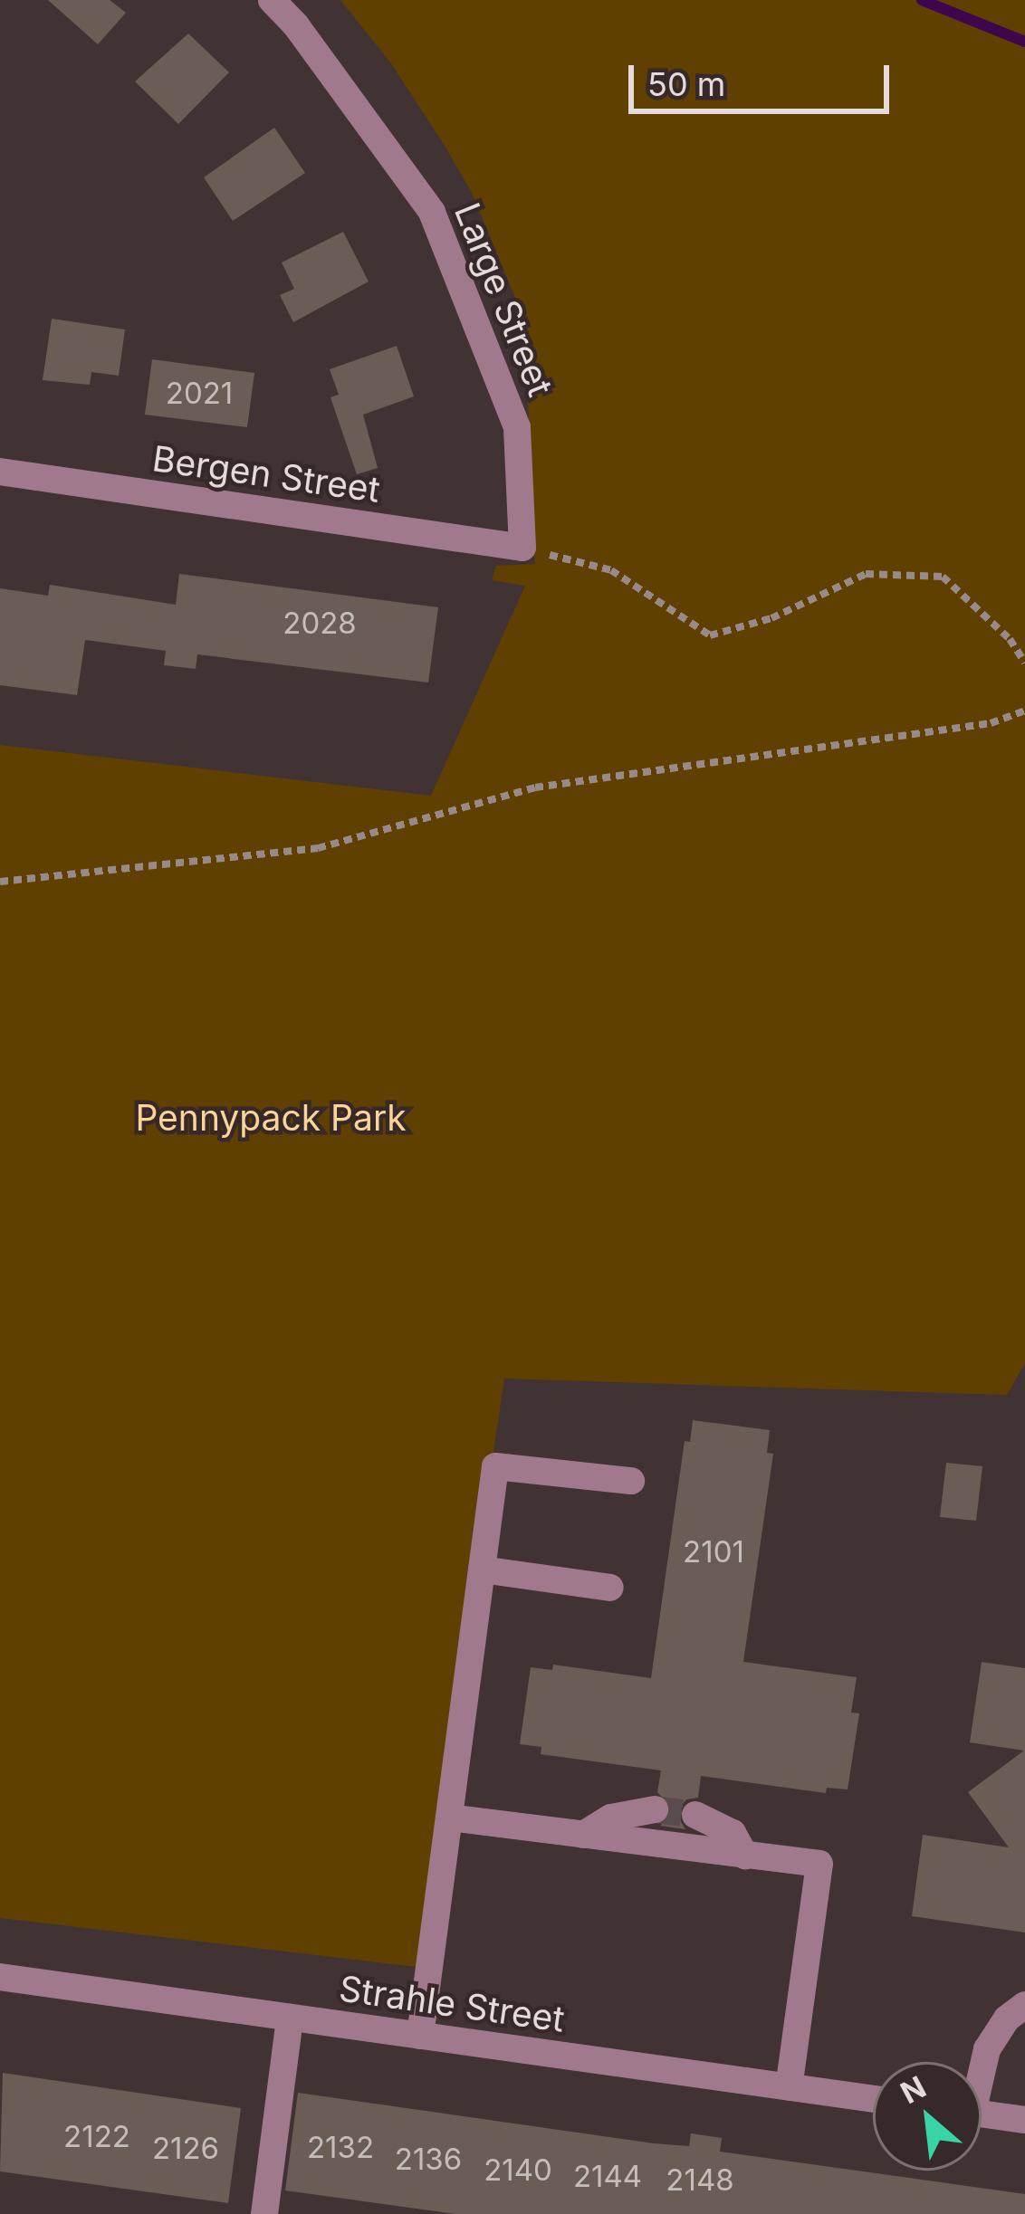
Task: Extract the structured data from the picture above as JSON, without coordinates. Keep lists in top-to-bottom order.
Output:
{
  "streets": {
    "street": ["Large Street", "Bergen Street", "Strahle Street"]
  },
  "crossings": [
    ["Large Street", "Bergen Street"]
  ],
  "parks": ["Pennypack Park"],
  "house_numbers": [
    "2021",
    "2028",
    "2101",
    "2122",
    "2132",
    "2126",
    "2136",
    "2140",
    "2144",
    "2148"
  ],
  "scale_bar": "50 m",
  "north": "top left"
}
